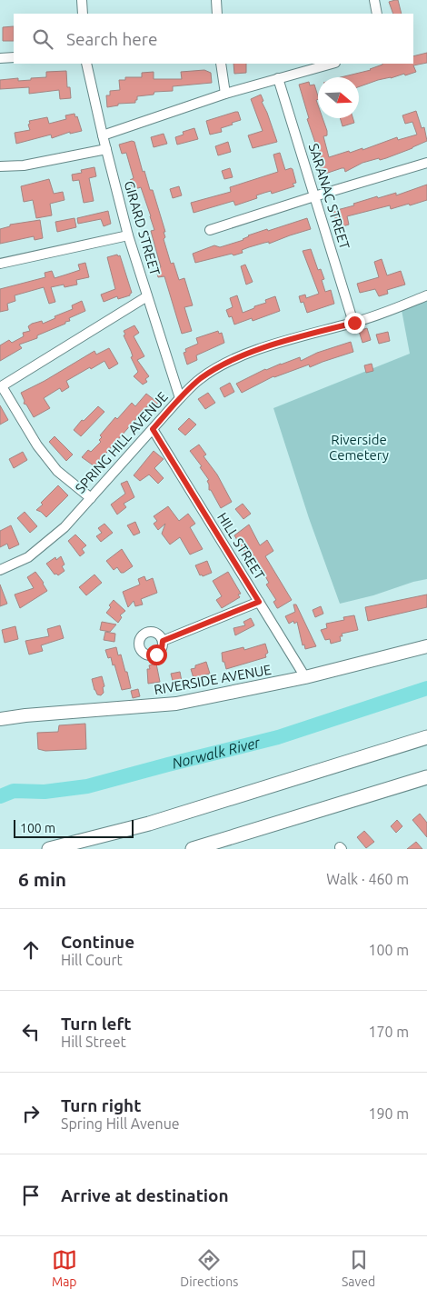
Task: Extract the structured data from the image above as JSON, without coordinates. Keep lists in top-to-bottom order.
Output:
{
  "streets": {
    "main road": ["RIVERSIDE AVENUE"],
    "street": [
      "SARANAC STREET",
      "GIRARD STREET",
      "SPRING HILL AVENUE",
      "HILL STREET"
    ]
  },
  "crossings": [
    ["SARANAC STREET", "SPRING HILL AVENUE"],
    ["GIRARD STREET", "SPRING HILL AVENUE"],
    ["SPRING HILL AVENUE", "HILL STREET"],
    ["HILL STREET", "RIVERSIDE AVENUE"]
  ],
  "water": ["Norwalk River"],
  "parks": ["Riverside Cemetery"],
  "scale_bar": "100 m",
  "north": "right",
  "page": {
    "search": "Search here",
    "scale": "100 m",
    "heading": ["6 min", "Walk · 460 m"],
    "list": [
      ["Continue", "Hill Court", "100 m"],
      ["Turn left", "Hill Street", "170 m"],
      ["Turn right", "Spring Hill Avenue", "190 m"],
      "Arrive at destination"
    ],
    "nav": ["Map", "Directions", "Saved"]
  }
}
